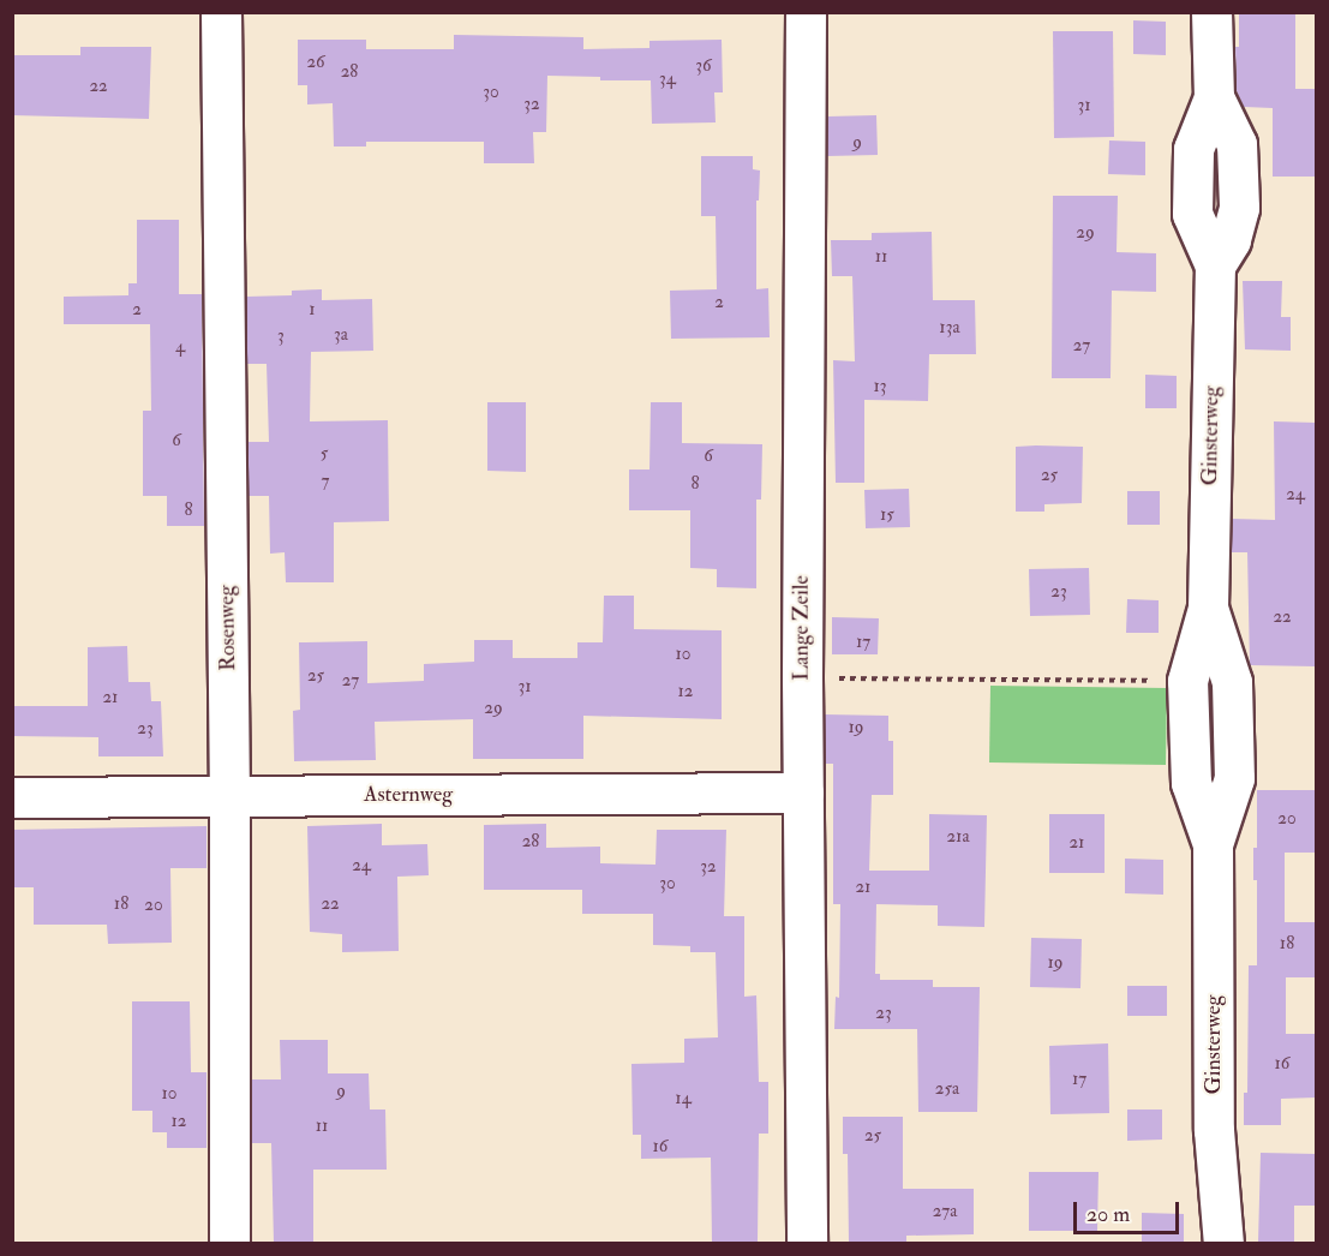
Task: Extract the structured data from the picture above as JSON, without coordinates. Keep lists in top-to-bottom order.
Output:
{
  "streets": {
    "street": [
      "Ginsterweg",
      "Rosenweg",
      "Lange Zeile",
      "Asternweg"
    ]
  },
  "crossings": [
    ["Rosenweg", "Asternweg"],
    ["Lange Zeile", "Asternweg"]
  ],
  "house_numbers": [
    "26",
    "36",
    "28",
    "34",
    "22",
    "30",
    "32",
    "31",
    "9",
    "29",
    "11",
    "2",
    "2",
    "1",
    "13a",
    "3a",
    "3",
    "27",
    "4",
    "13",
    "6",
    "5",
    "6",
    "25",
    "7",
    "8",
    "24",
    "8",
    "15",
    "23",
    "22",
    "17",
    "10",
    "25",
    "27",
    "31",
    "12",
    "21",
    "29",
    "19",
    "23",
    "20",
    "21a",
    "28",
    "21",
    "24",
    "32",
    "30",
    "21",
    "18",
    "22",
    "20",
    "18",
    "19",
    "23",
    "16",
    "17",
    "25a",
    "9",
    "10",
    "14",
    "12",
    "11",
    "25",
    "16",
    "27a"
  ],
  "scale_bar": "20 m"
}
